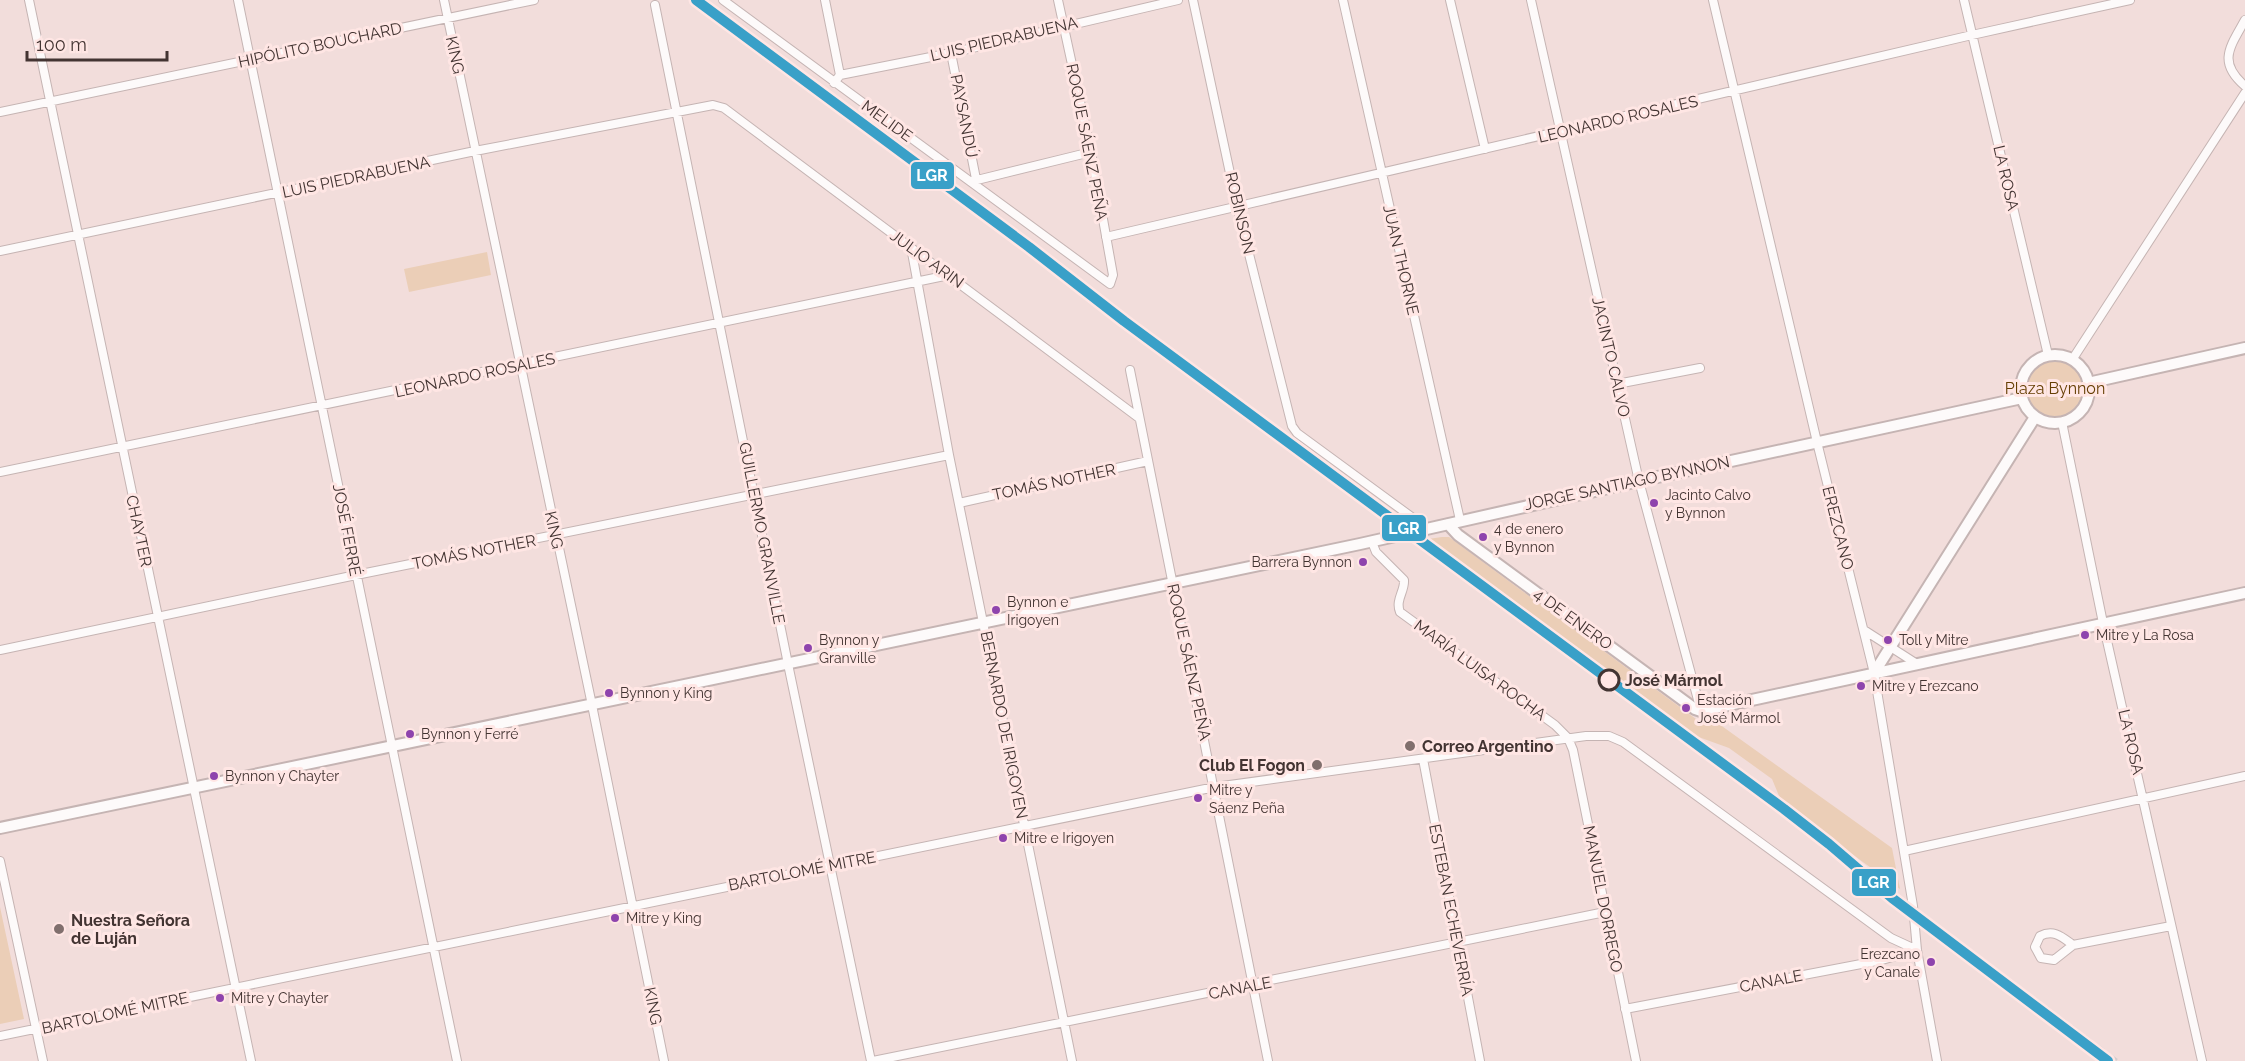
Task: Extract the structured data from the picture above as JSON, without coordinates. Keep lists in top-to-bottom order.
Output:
{
  "streets": {
    "street": [
      "LUIS PIEDRABUENA",
      "HIPÓLITO BOUCHARD",
      "KING",
      "PAYSANDÚ",
      "LEONARDO ROSALES",
      "MELIDE",
      "ROQUE SÁENZ PEÑA",
      "LA ROSA",
      "ROBINSON",
      "JULIO ARIN",
      "JUAN THORNE",
      "JACINTO CALVO",
      "TOMÁS NOTHER",
      "JORGE SANTIAGO BYNNON",
      "EREZCANO",
      "JOSÉ FERRÉ",
      "CHAYTER",
      "GUILLERMO GRANVILLE",
      "4 DE ENERO",
      "MARÍA LUISA ROCHA",
      "BERNARDO DE IRIGOYEN",
      "BARTOLOMÉ MITRE",
      "MANUEL DORREGO",
      "ESTEBAN ECHEVERRÍA",
      "CANALE"
    ]
  },
  "crossings": [
    ["LUIS PIEDRABUENA", "KING"],
    ["LUIS PIEDRABUENA", "PAYSANDÚ"],
    ["LUIS PIEDRABUENA", "ROQUE SÁENZ PEÑA"],
    ["LUIS PIEDRABUENA", "JULIO ARIN"],
    ["LUIS PIEDRABUENA", "JOSÉ FERRÉ"],
    ["LUIS PIEDRABUENA", "CHAYTER"],
    ["LUIS PIEDRABUENA", "GUILLERMO GRANVILLE"],
    ["HIPÓLITO BOUCHARD", "KING"],
    ["HIPÓLITO BOUCHARD", "JOSÉ FERRÉ"],
    ["HIPÓLITO BOUCHARD", "CHAYTER"],
    ["KING", "LEONARDO ROSALES"],
    ["KING", "TOMÁS NOTHER"],
    ["KING", "JORGE SANTIAGO BYNNON"],
    ["KING", "BARTOLOMÉ MITRE"],
    ["PAYSANDÚ", "MELIDE"],
    ["LEONARDO ROSALES", "ROQUE SÁENZ PEÑA"],
    ["LEONARDO ROSALES", "LA ROSA"],
    ["LEONARDO ROSALES", "ROBINSON"],
    ["LEONARDO ROSALES", "JULIO ARIN"],
    ["LEONARDO ROSALES", "JUAN THORNE"],
    ["LEONARDO ROSALES", "JACINTO CALVO"],
    ["LEONARDO ROSALES", "EREZCANO"],
    ["LEONARDO ROSALES", "JOSÉ FERRÉ"],
    ["LEONARDO ROSALES", "CHAYTER"],
    ["LEONARDO ROSALES", "GUILLERMO GRANVILLE"],
    ["LEONARDO ROSALES", "BERNARDO DE IRIGOYEN"],
    ["MELIDE", "ROQUE SÁENZ PEÑA"],
    ["ROQUE SÁENZ PEÑA", "JULIO ARIN"],
    ["ROQUE SÁENZ PEÑA", "TOMÁS NOTHER"],
    ["ROQUE SÁENZ PEÑA", "JORGE SANTIAGO BYNNON"],
    ["ROQUE SÁENZ PEÑA", "BARTOLOMÉ MITRE"],
    ["ROQUE SÁENZ PEÑA", "CANALE"],
    ["LA ROSA", "JORGE SANTIAGO BYNNON"],
    ["ROBINSON", "JORGE SANTIAGO BYNNON"],
    ["JULIO ARIN", "BERNARDO DE IRIGOYEN"],
    ["JUAN THORNE", "JORGE SANTIAGO BYNNON"],
    ["JACINTO CALVO", "JORGE SANTIAGO BYNNON"],
    ["JACINTO CALVO", "4 DE ENERO"],
    ["TOMÁS NOTHER", "JOSÉ FERRÉ"],
    ["TOMÁS NOTHER", "CHAYTER"],
    ["TOMÁS NOTHER", "GUILLERMO GRANVILLE"],
    ["TOMÁS NOTHER", "BERNARDO DE IRIGOYEN"],
    ["JORGE SANTIAGO BYNNON", "EREZCANO"],
    ["JORGE SANTIAGO BYNNON", "JOSÉ FERRÉ"],
    ["JORGE SANTIAGO BYNNON", "CHAYTER"],
    ["JORGE SANTIAGO BYNNON", "GUILLERMO GRANVILLE"],
    ["JORGE SANTIAGO BYNNON", "4 DE ENERO"],
    ["JORGE SANTIAGO BYNNON", "MARÍA LUISA ROCHA"],
    ["JORGE SANTIAGO BYNNON", "BERNARDO DE IRIGOYEN"],
    ["EREZCANO", "BARTOLOMÉ MITRE"],
    ["EREZCANO", "CANALE"],
    ["JOSÉ FERRÉ", "BARTOLOMÉ MITRE"],
    ["CHAYTER", "BARTOLOMÉ MITRE"],
    ["GUILLERMO GRANVILLE", "BARTOLOMÉ MITRE"],
    ["GUILLERMO GRANVILLE", "CANALE"],
    ["MARÍA LUISA ROCHA", "BARTOLOMÉ MITRE"],
    ["MARÍA LUISA ROCHA", "MANUEL DORREGO"],
    ["BERNARDO DE IRIGOYEN", "BARTOLOMÉ MITRE"],
    ["BERNARDO DE IRIGOYEN", "CANALE"],
    ["BARTOLOMÉ MITRE", "MANUEL DORREGO"],
    ["BARTOLOMÉ MITRE", "ESTEBAN ECHEVERRÍA"],
    ["BARTOLOMÉ MITRE", "CANALE"],
    ["MANUEL DORREGO", "CANALE"],
    ["ESTEBAN ECHEVERRÍA", "CANALE"]
  ],
  "parks": ["Plaza Bynnon"],
  "places": [
    "Jacinto Calvo y Bynnon",
    "4 de enero y Bynnon",
    "Barrera Bynnon",
    "Bynnon e Irigoyen",
    "Mitre y La Rosa",
    "Toll y Mitre",
    "Bynnon y Granville",
    "José Mármol",
    "Mitre y Erezcano",
    "Bynnon y King",
    "Estación José Mármol",
    "Bynnon y Ferré",
    "Correo Argentino",
    "Club El Fogon",
    "Bynnon y Chayter",
    "Mitre y Sáenz Peña",
    "Mitre e Irigoyen",
    "Mitre y King",
    "Nuestra Señora de Luján",
    "Erezcano y Canale",
    "Mitre y Chayter"
  ],
  "lines": ["transit line LGR"],
  "scale_bar": "100 m"
}
